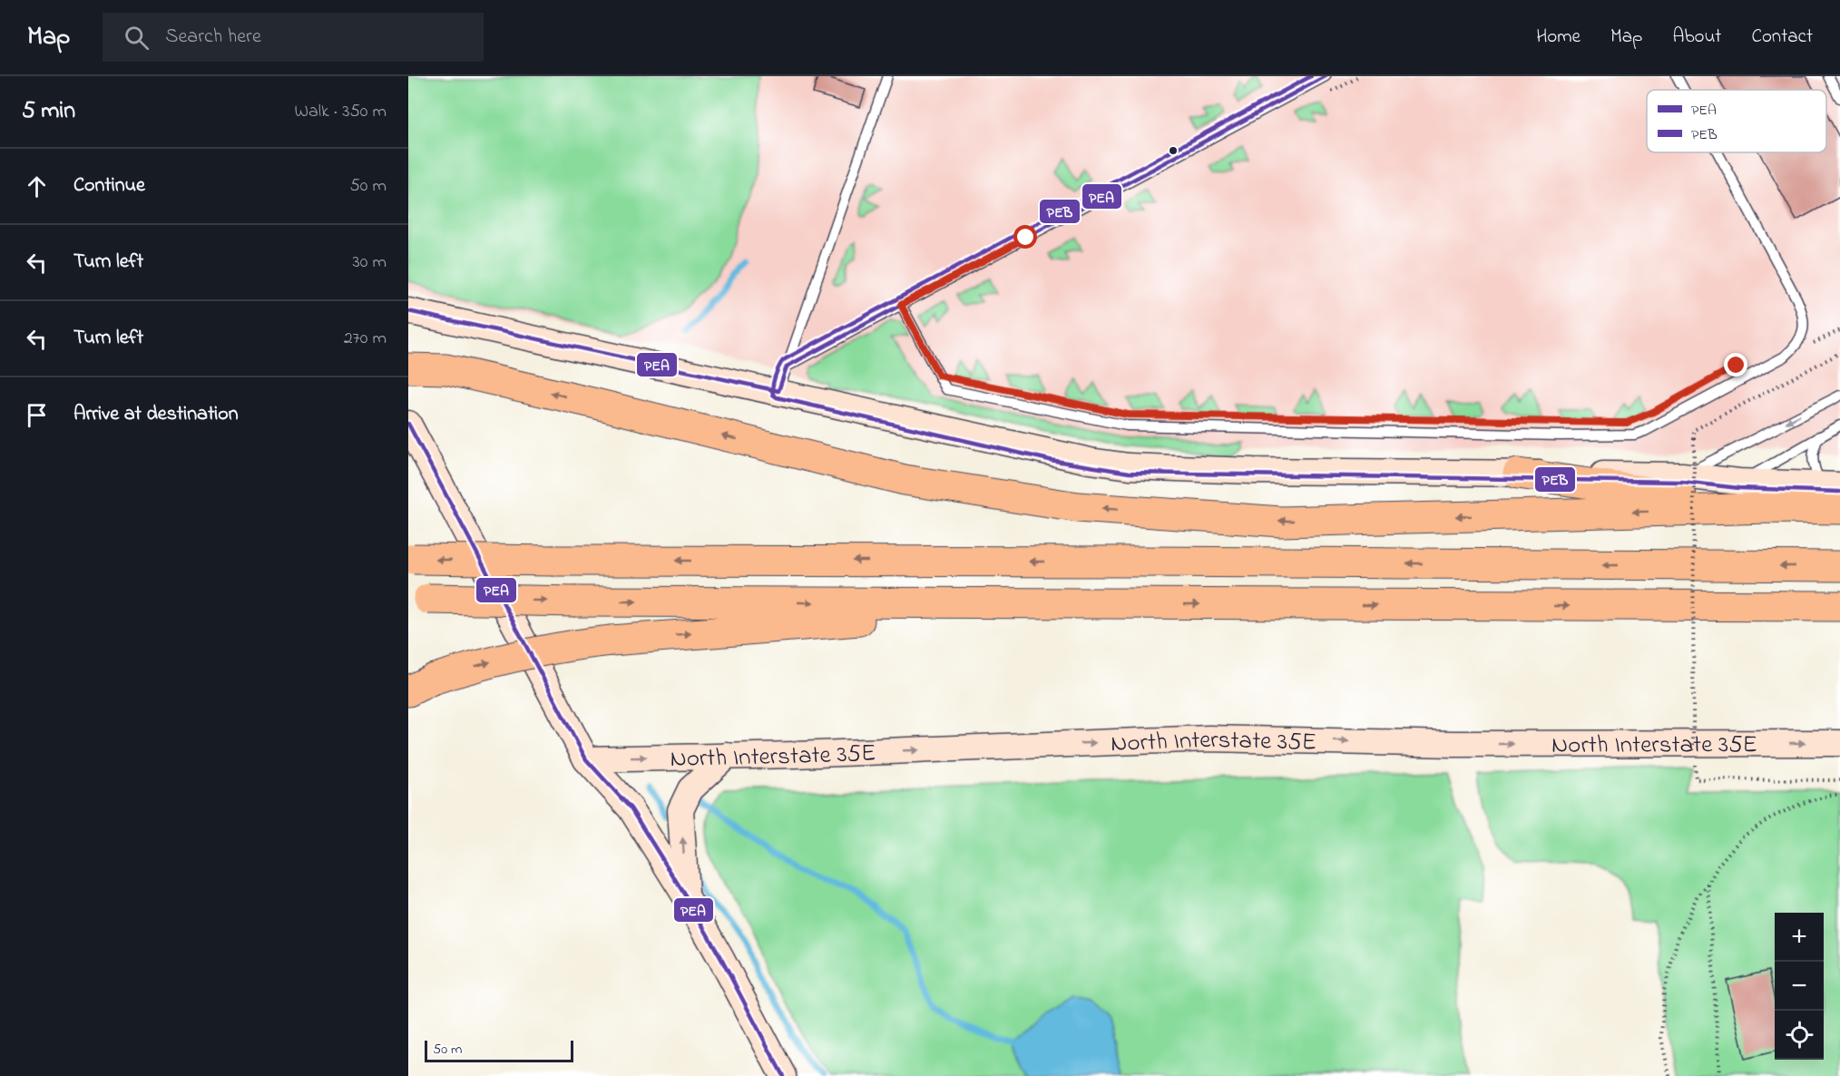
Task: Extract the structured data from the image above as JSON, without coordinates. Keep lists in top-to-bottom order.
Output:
{
  "streets": {
    "main road": ["North Interstate 35E"]
  },
  "one_way": ["North Interstate 35E"],
  "lines": ["transit line PEA", "transit line PEB"],
  "legend": ["PEA", "PEB"],
  "scale_bar": "50 m",
  "page": {
    "header": "Map",
    "search": "Search here",
    "nav": [
      "Home",
      "Map",
      "About",
      "Contact"
    ],
    "heading": ["5 min", "Walk · 350 m"],
    "list": [
      ["Continue", "50 m"],
      ["Turn left", "30 m"],
      ["Turn left", "270 m"],
      "Arrive at destination"
    ],
    "map_buttons": ["+", "−"],
    "scale": "50 m"
  }
}
